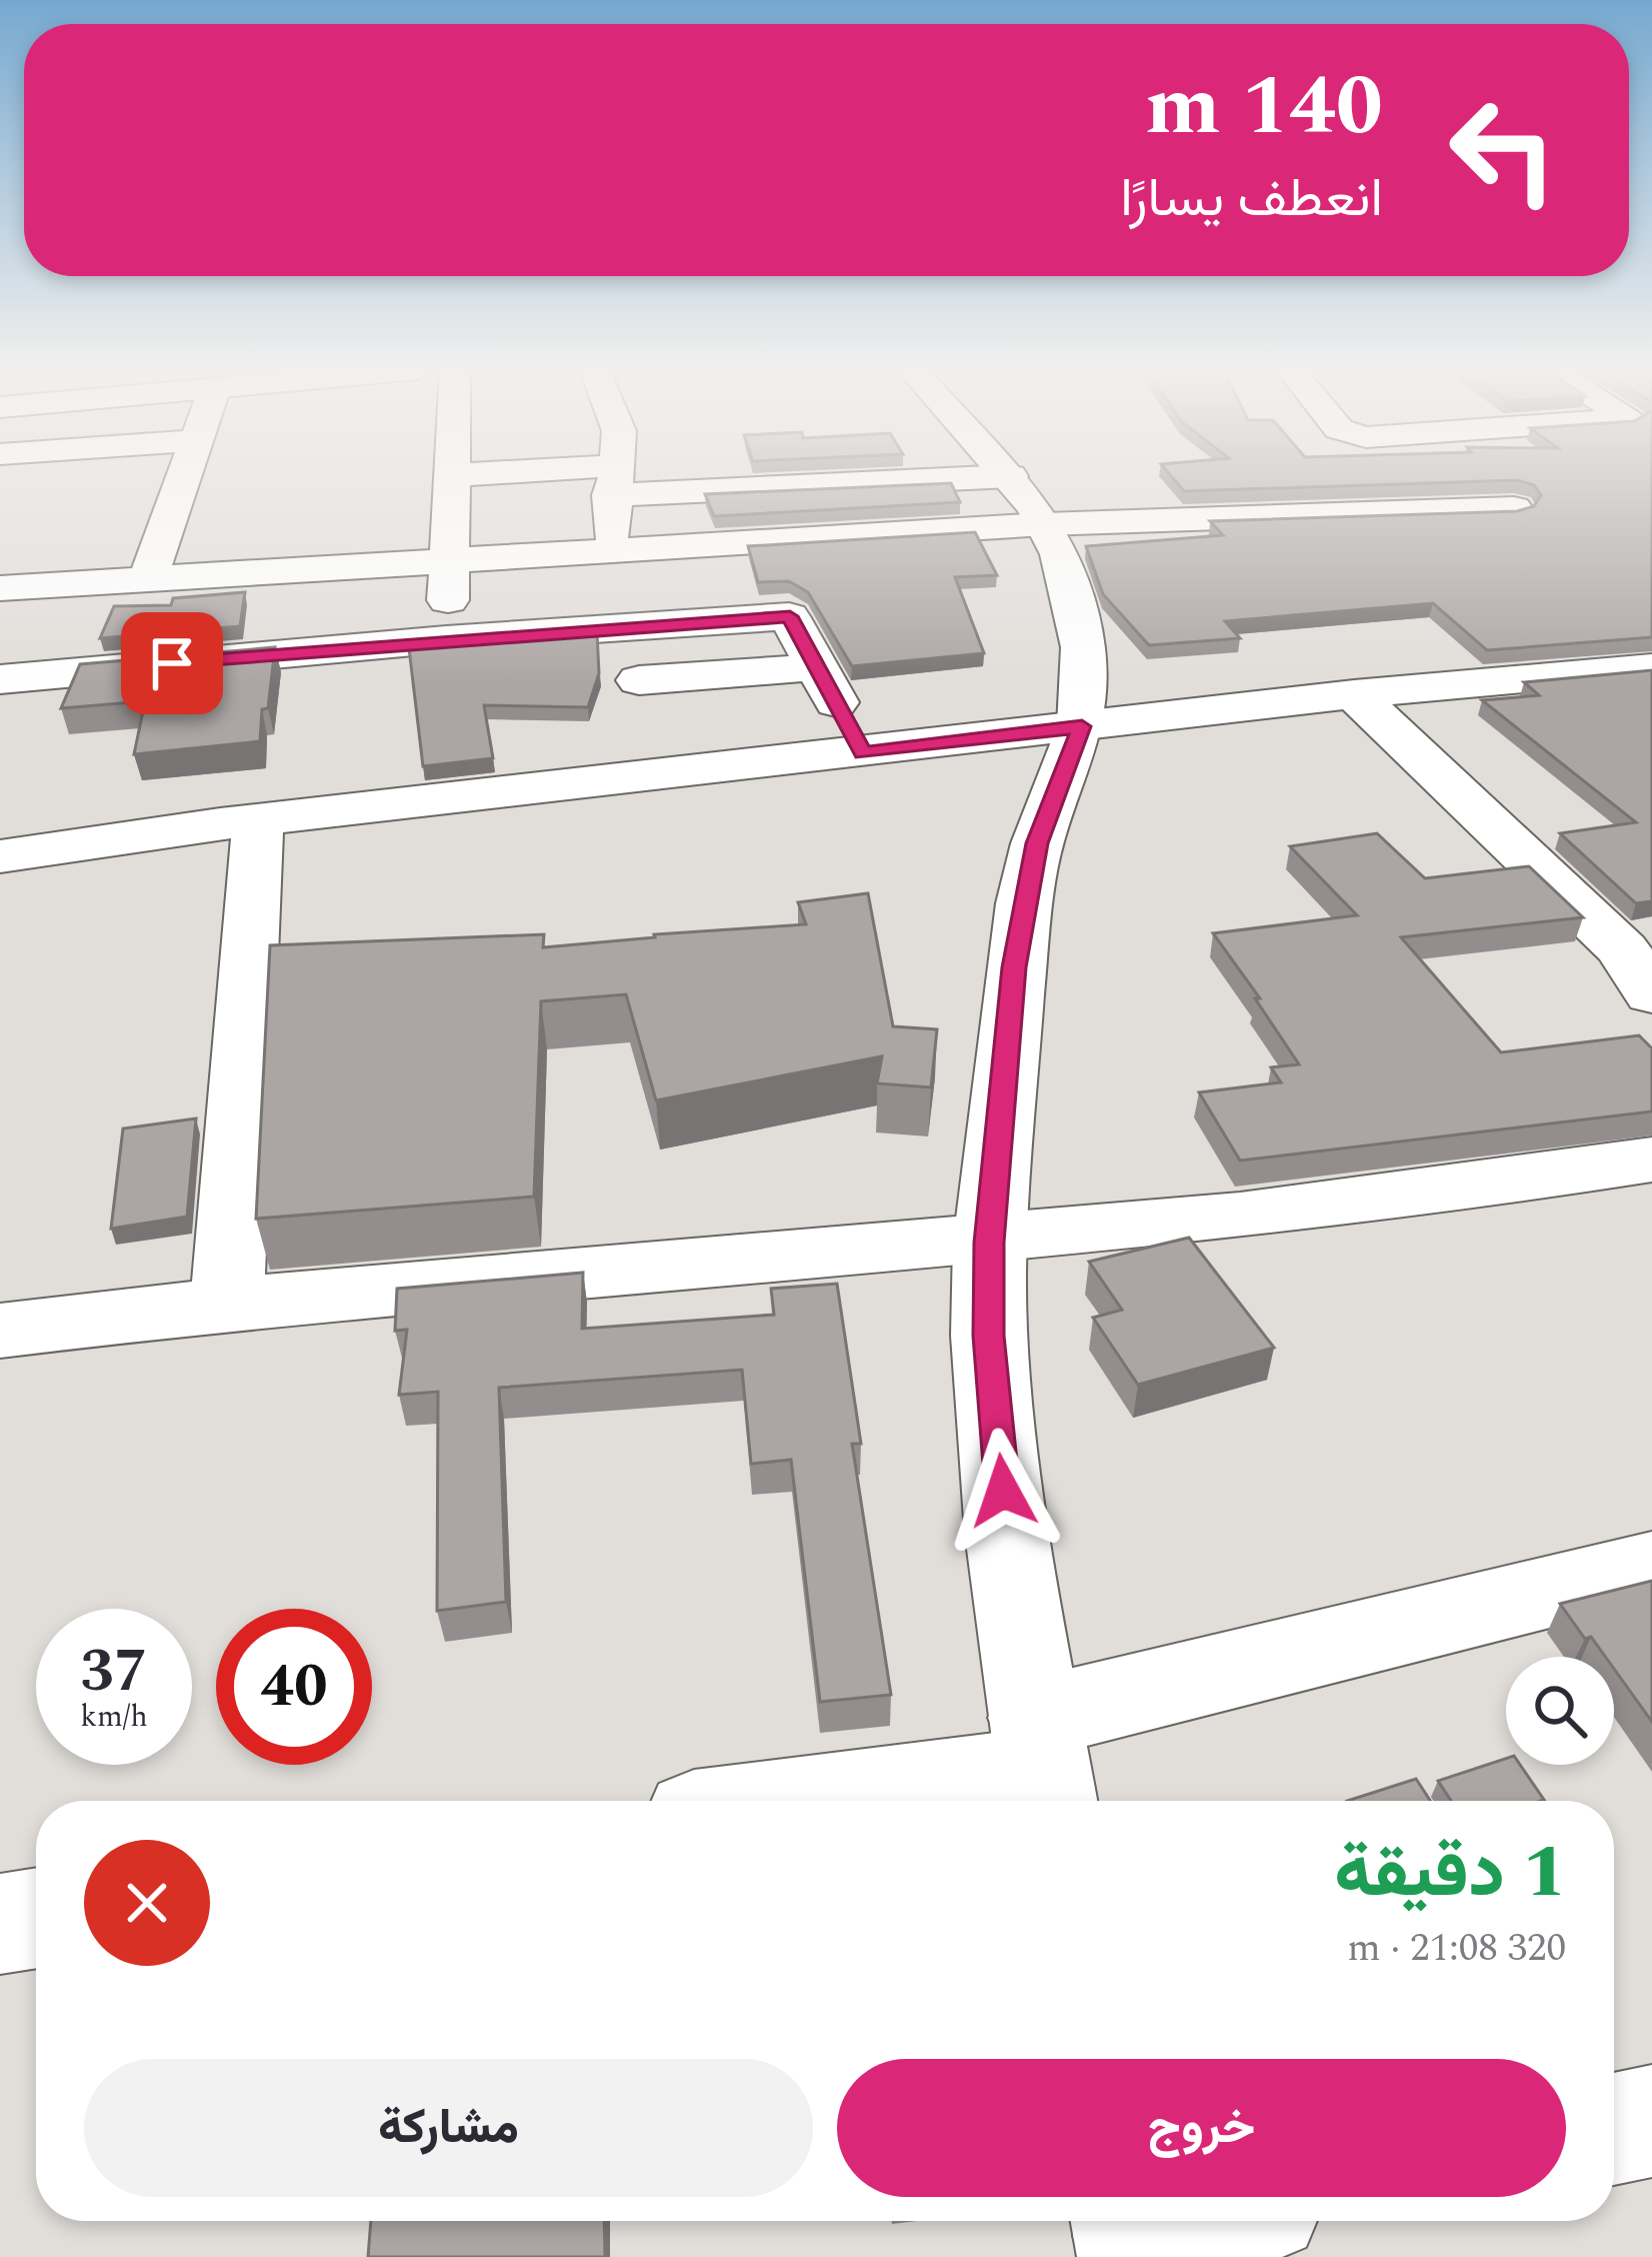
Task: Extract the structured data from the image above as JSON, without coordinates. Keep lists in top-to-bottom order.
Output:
{
  "page": {
    "turn": ["140 m", "انعطف يسارًا"],
    "speed": "37 km/h",
    "limit": "40",
    "heading": ["1 دقيقة", "320 m · 21:08"],
    "buttons": ["خروج", "مشاركة"]
  }
}
